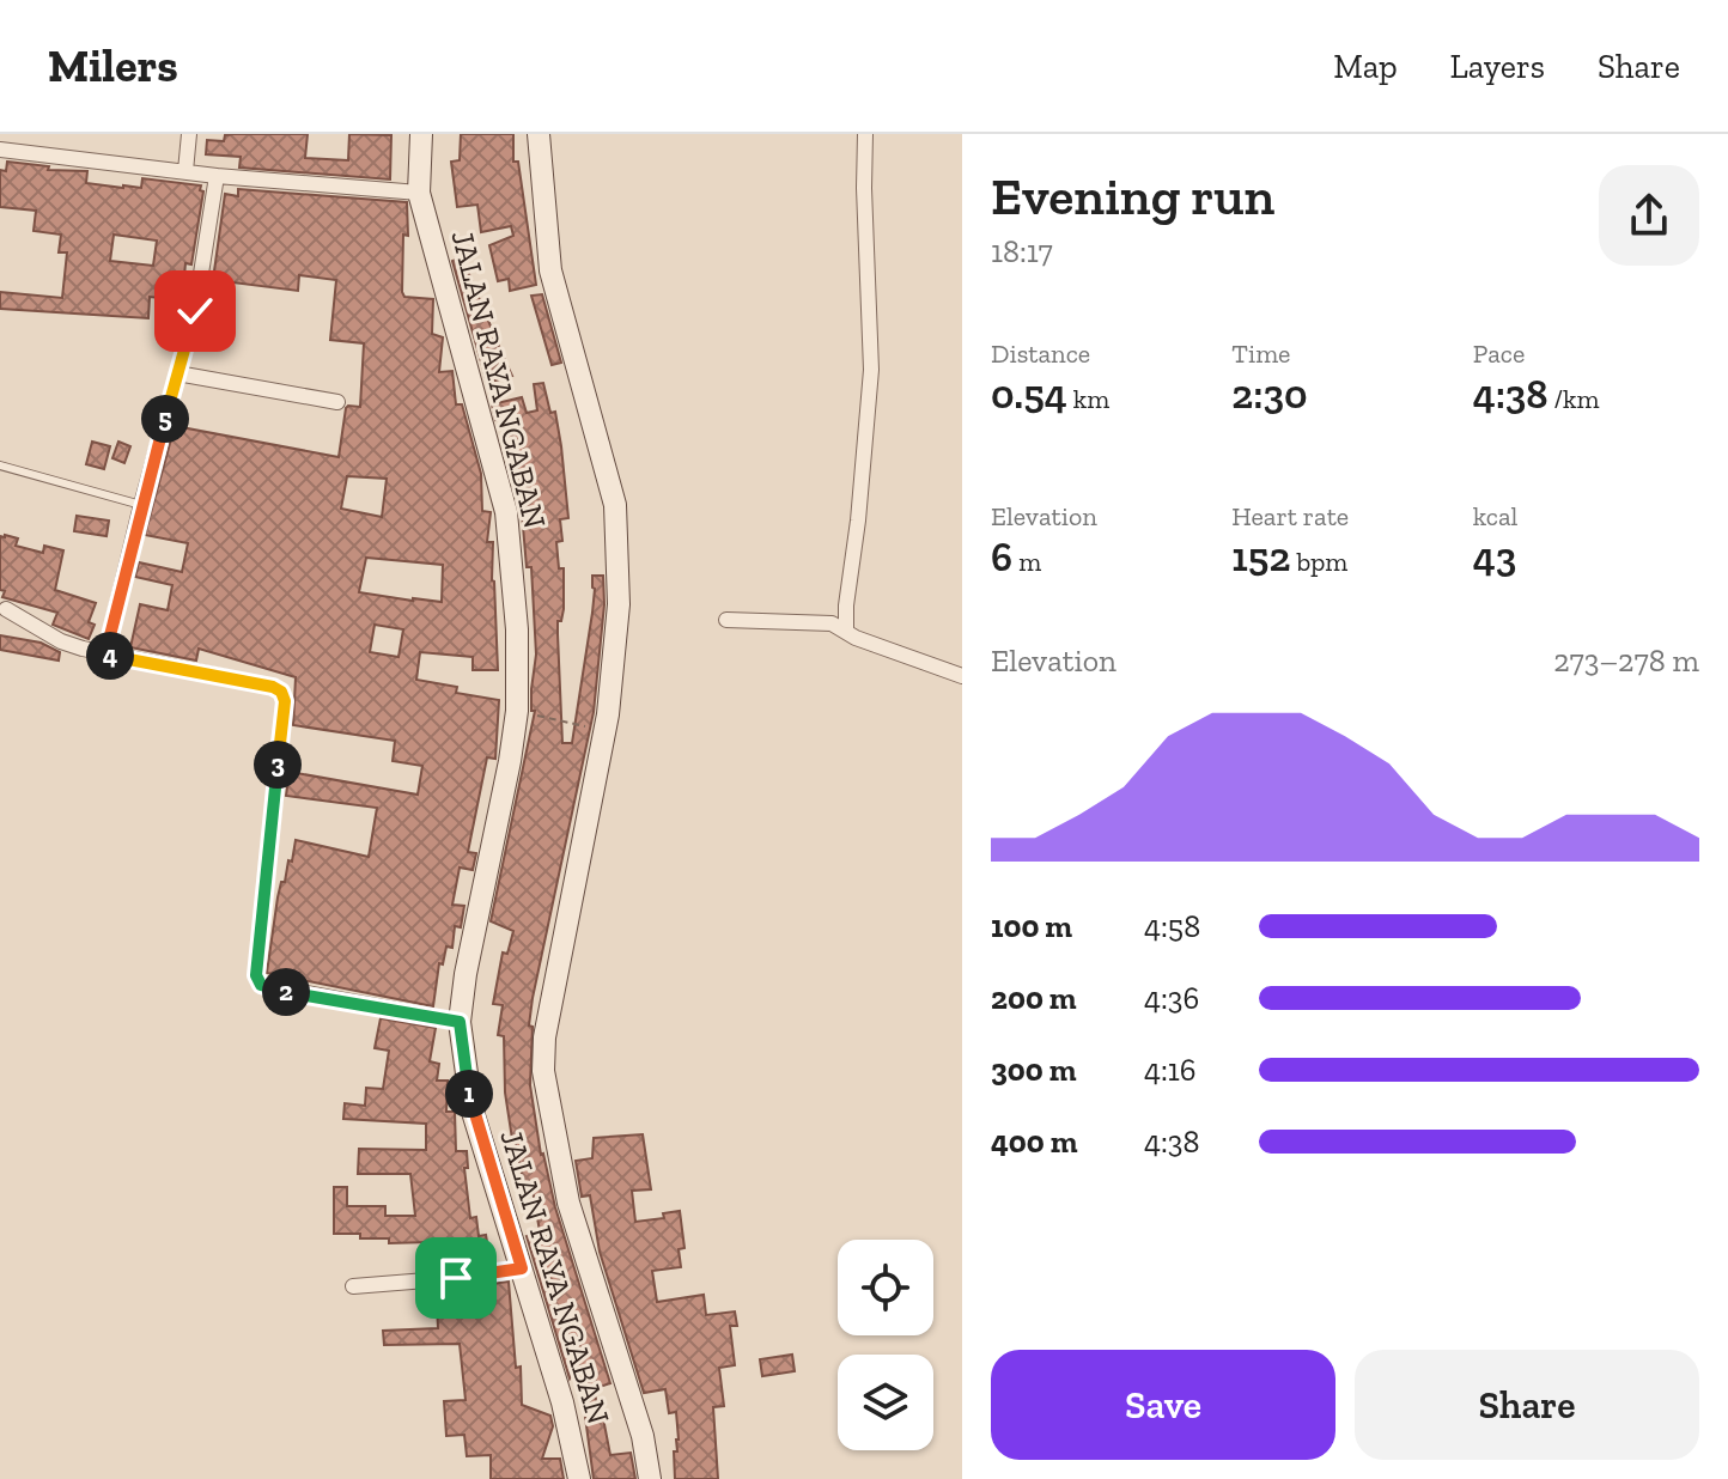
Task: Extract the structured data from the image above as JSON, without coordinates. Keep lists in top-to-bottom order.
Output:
{
  "streets": {
    "street": ["JALAN RAYA NGABAN"]
  },
  "page": {
    "header": "Milers",
    "nav": ["Map", "Layers", "Share"],
    "heading": ["Evening run", "18:17"],
    "stats": [
      ["Distance", "0.54 km"],
      ["Time", "2:30"],
      ["Pace", "4:38 /km"],
      ["Elevation", "6 m"],
      ["Heart rate", "152 bpm"],
      ["kcal", "43"]
    ],
    "pins": [
      "5",
      "4",
      "3",
      "2",
      "1"
    ],
    "chart": ["Elevation", "273–278 m"],
    "list": [
      {
        "name": "100 m",
        "note": "4:58"
      },
      {
        "name": "200 m",
        "note": "4:36"
      },
      {
        "name": "300 m",
        "note": "4:16"
      },
      {
        "name": "400 m",
        "note": "4:38"
      }
    ],
    "buttons": ["Save", "Share"]
  }
}
